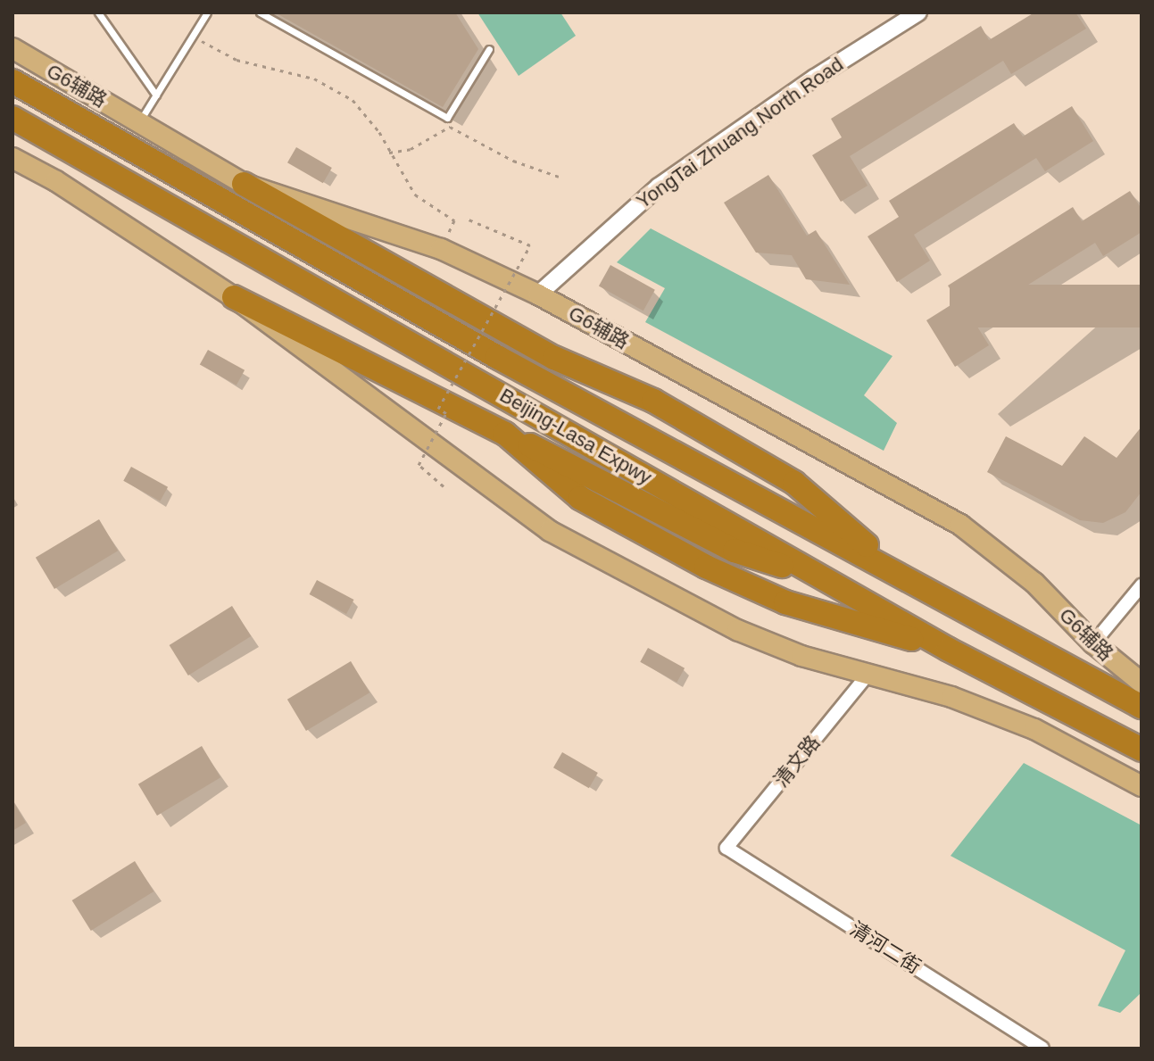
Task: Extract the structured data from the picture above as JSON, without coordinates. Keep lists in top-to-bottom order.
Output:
{
  "streets": {
    "highway": ["Beijing-Lasa Expwy"],
    "main road": ["G6辅路"],
    "street": ["YongTai Zhuang North Road", "清文路", "清河二街"]
  },
  "crossings": [
    ["G6辅路", "YongTai Zhuang North Road"],
    ["清文路", "清河二街"]
  ]
}
